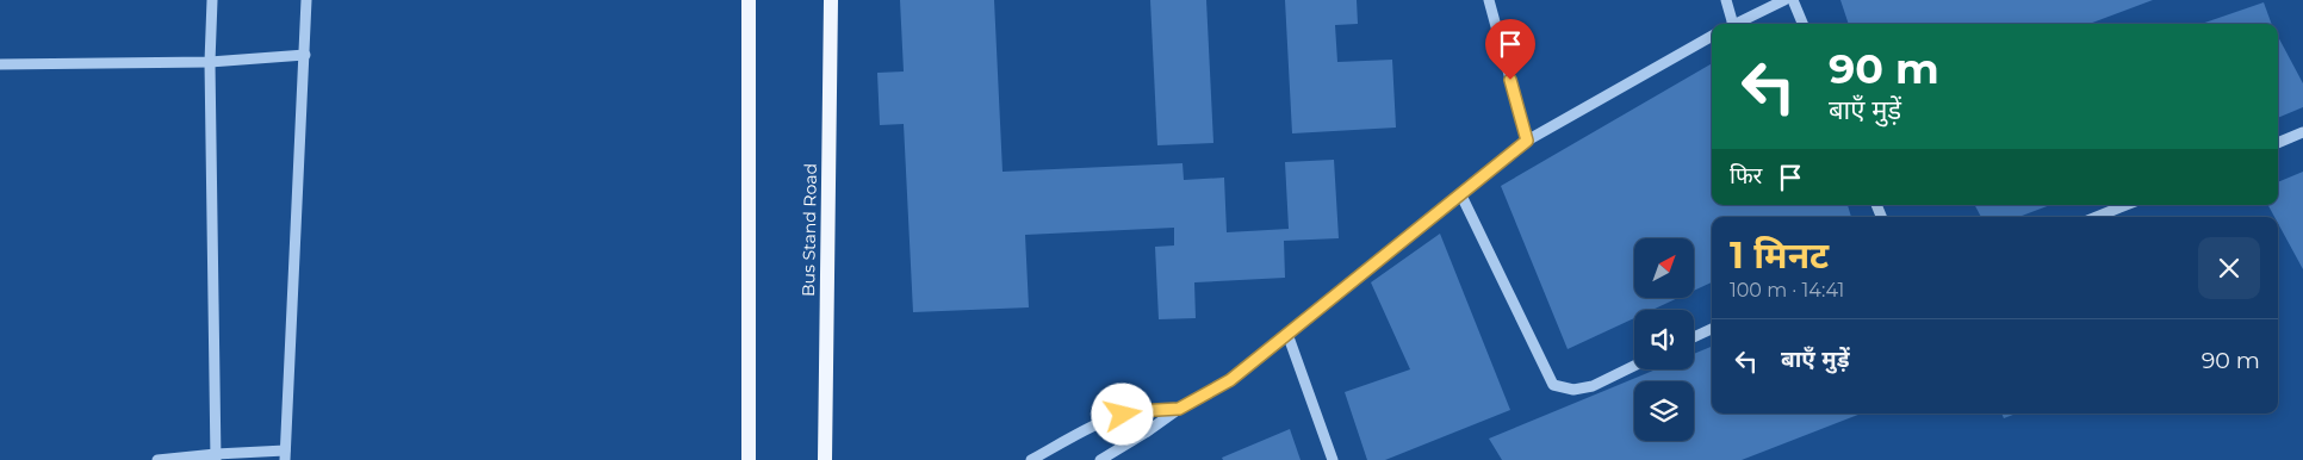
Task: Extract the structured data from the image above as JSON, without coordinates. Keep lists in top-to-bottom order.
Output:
{
  "streets": {
    "main road": ["Bus Stand Road"]
  },
  "north": "top right",
  "page": {
    "turn": ["90 m", "बाएँ मुड़ें"],
    "then": "फिर",
    "heading": ["1 मिनट", "100 m · 14:41"],
    "list": [
      {
        "name": "बाएँ मुड़ें",
        "value": "90 m"
      }
    ]
  }
}
